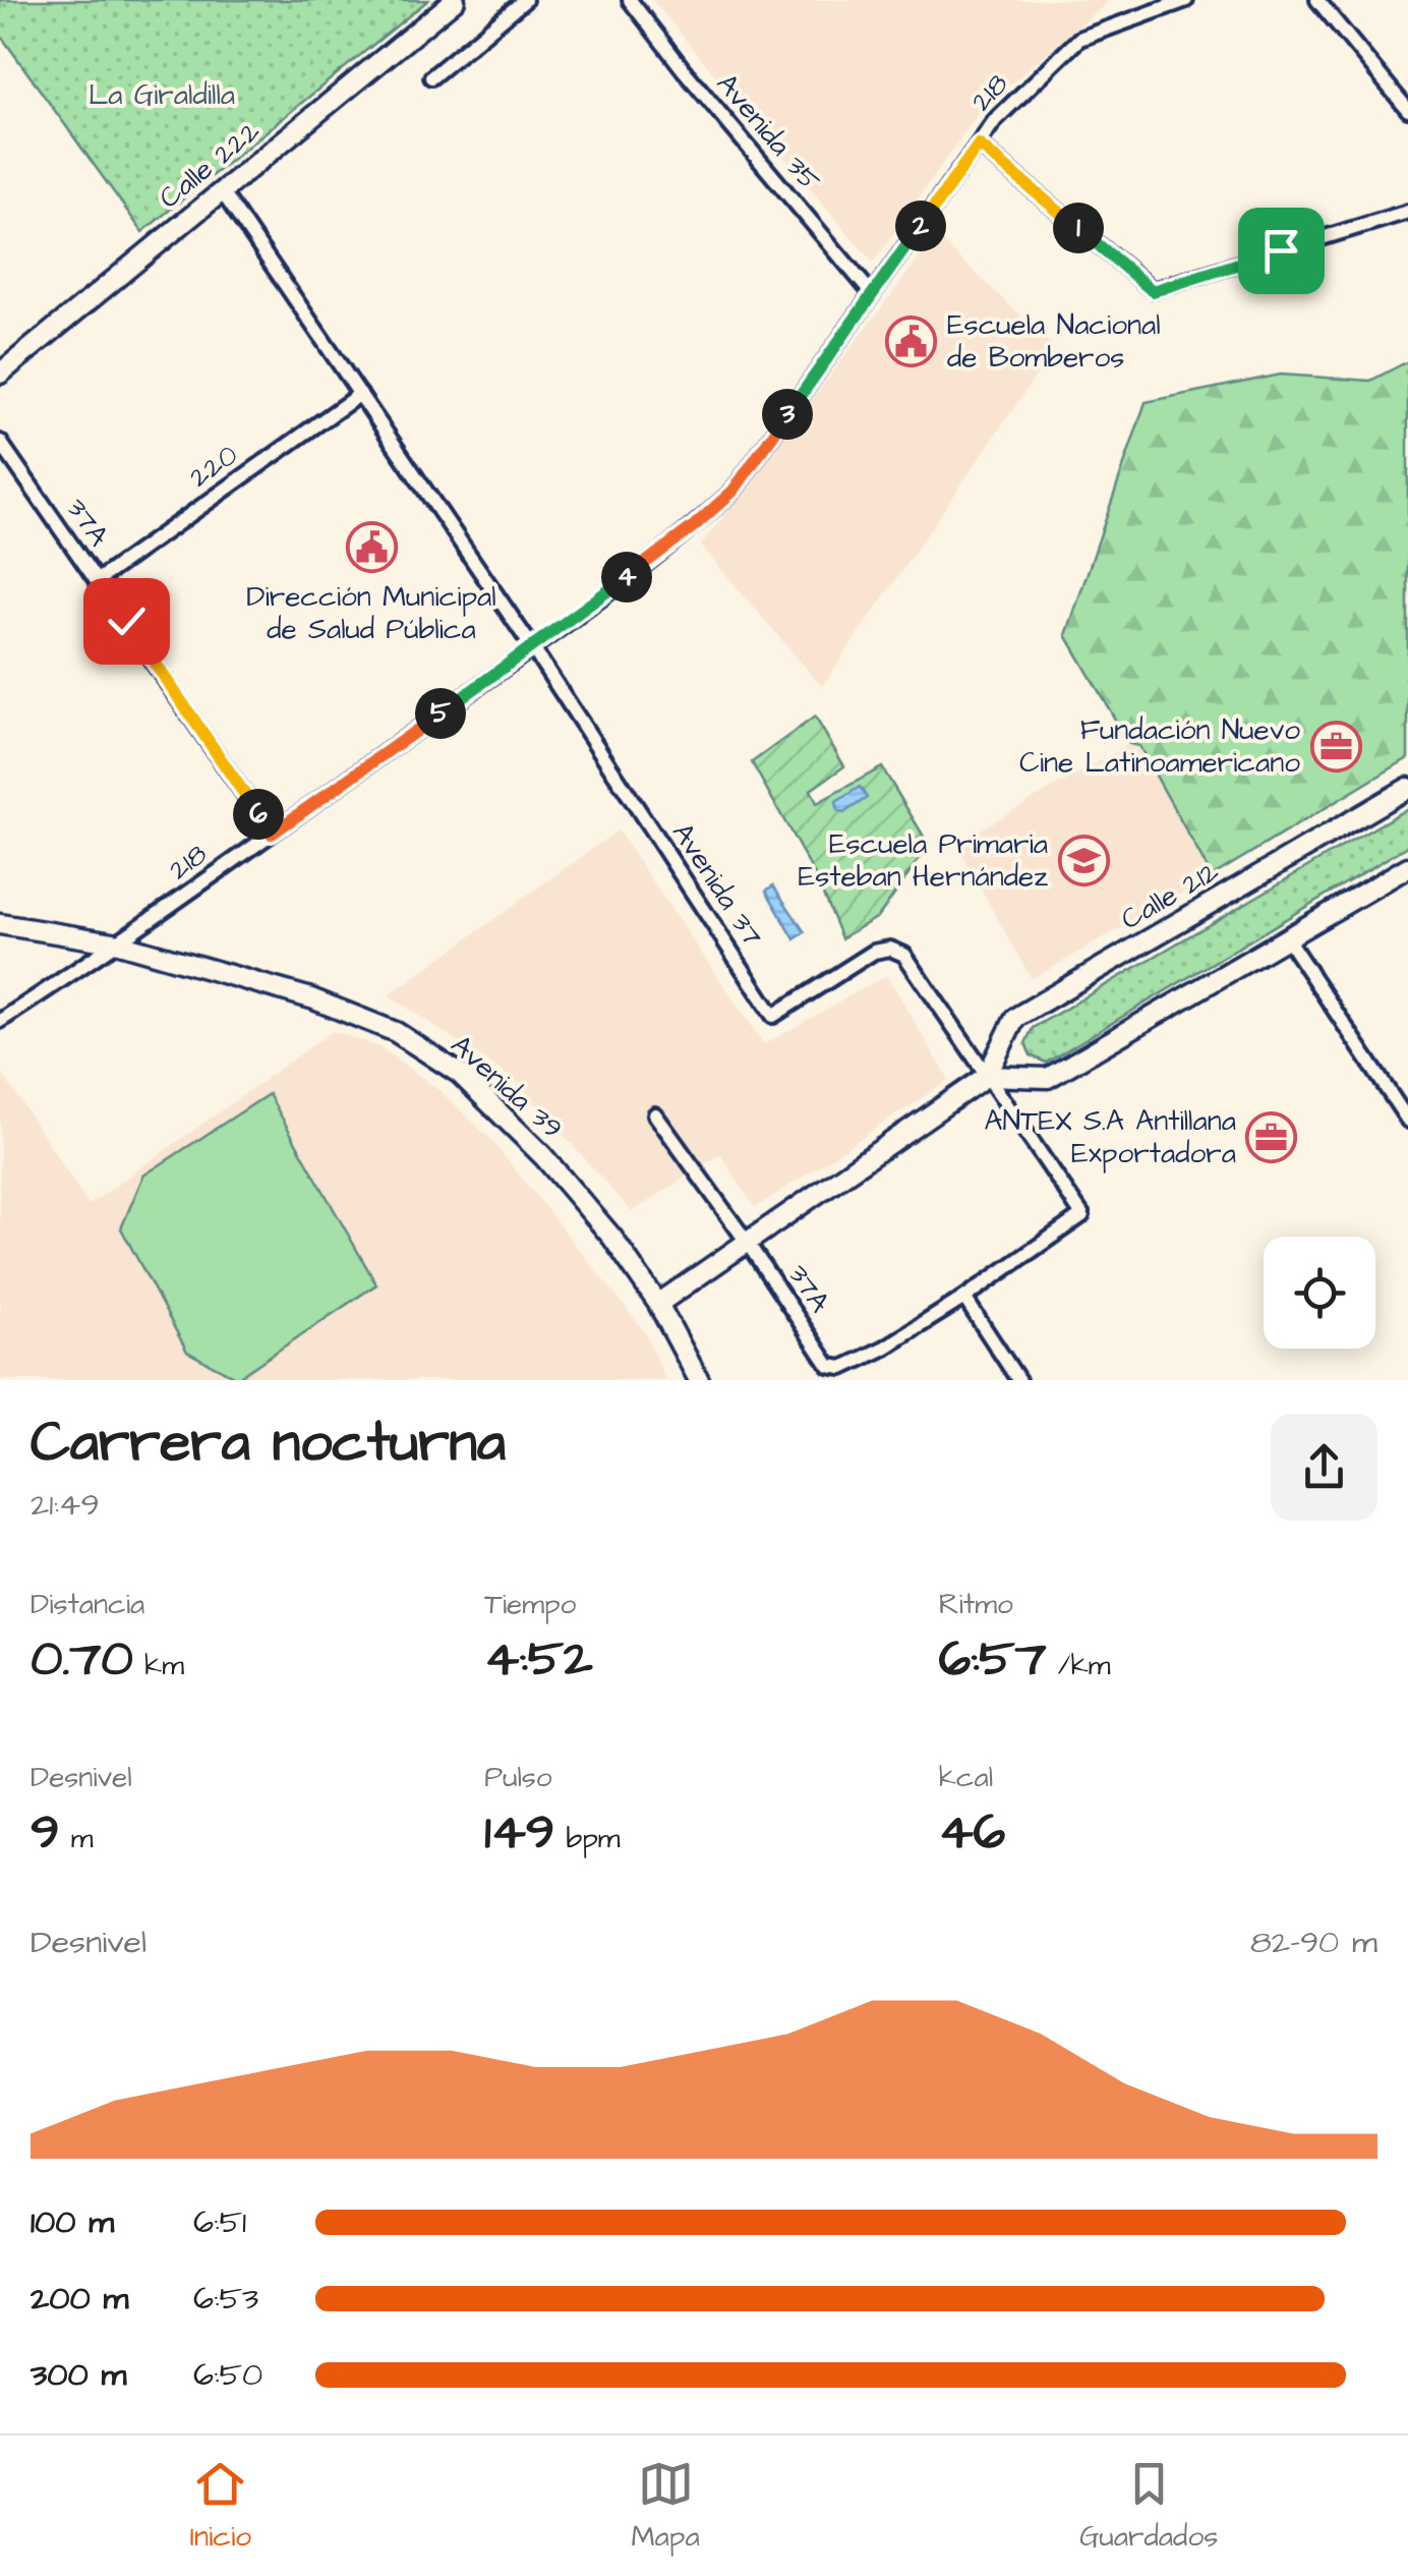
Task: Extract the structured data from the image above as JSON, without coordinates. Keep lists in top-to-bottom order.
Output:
{
  "streets": {
    "street": [
      "218",
      "Avenida 35",
      "Calle 222",
      "220",
      "37A",
      "Avenida 37",
      "Calle 212",
      "Avenida 39"
    ]
  },
  "crossings": [
    ["218", "Avenida 35"],
    ["218", "37A"],
    ["218", "Avenida 37"],
    ["218", "Avenida 39"],
    ["Calle 222", "Avenida 37"],
    ["220", "37A"],
    ["220", "Avenida 37"],
    ["37A", "Avenida 37"],
    ["37A", "Calle 212"],
    ["Avenida 37", "Calle 212"],
    ["Calle 212", "Avenida 39"]
  ],
  "parks": ["La Giraldilla"],
  "places": {
    "public building": ["Escuela Nacional de Bomberos", "Dirección Municipal de Salud Pública"],
    "office": ["Fundación Nuevo Cine Latinoamericano", "ANTEX S.A Antillana Exportadora"],
    "school or university": ["Escuela Primaria Esteban Hernández"]
  },
  "page": {
    "pins": [
      "2",
      "1",
      "3",
      "4",
      "5",
      "6"
    ],
    "heading": ["Carrera nocturna", "21:49"],
    "stats": [
      ["Distancia", "0.70 km"],
      ["Tiempo", "4:52"],
      ["Ritmo", "6:57 /km"],
      ["Desnivel", "9 m"],
      ["Pulso", "149 bpm"],
      ["kcal", "46"]
    ],
    "chart": ["Desnivel", "82–90 m"],
    "list": [
      {
        "name": "100 m",
        "note": "6:51"
      },
      {
        "name": "200 m",
        "note": "6:53"
      },
      {
        "name": "300 m",
        "note": "6:50"
      }
    ],
    "tabs": ["Inicio", "Mapa", "Guardados"]
  }
}
